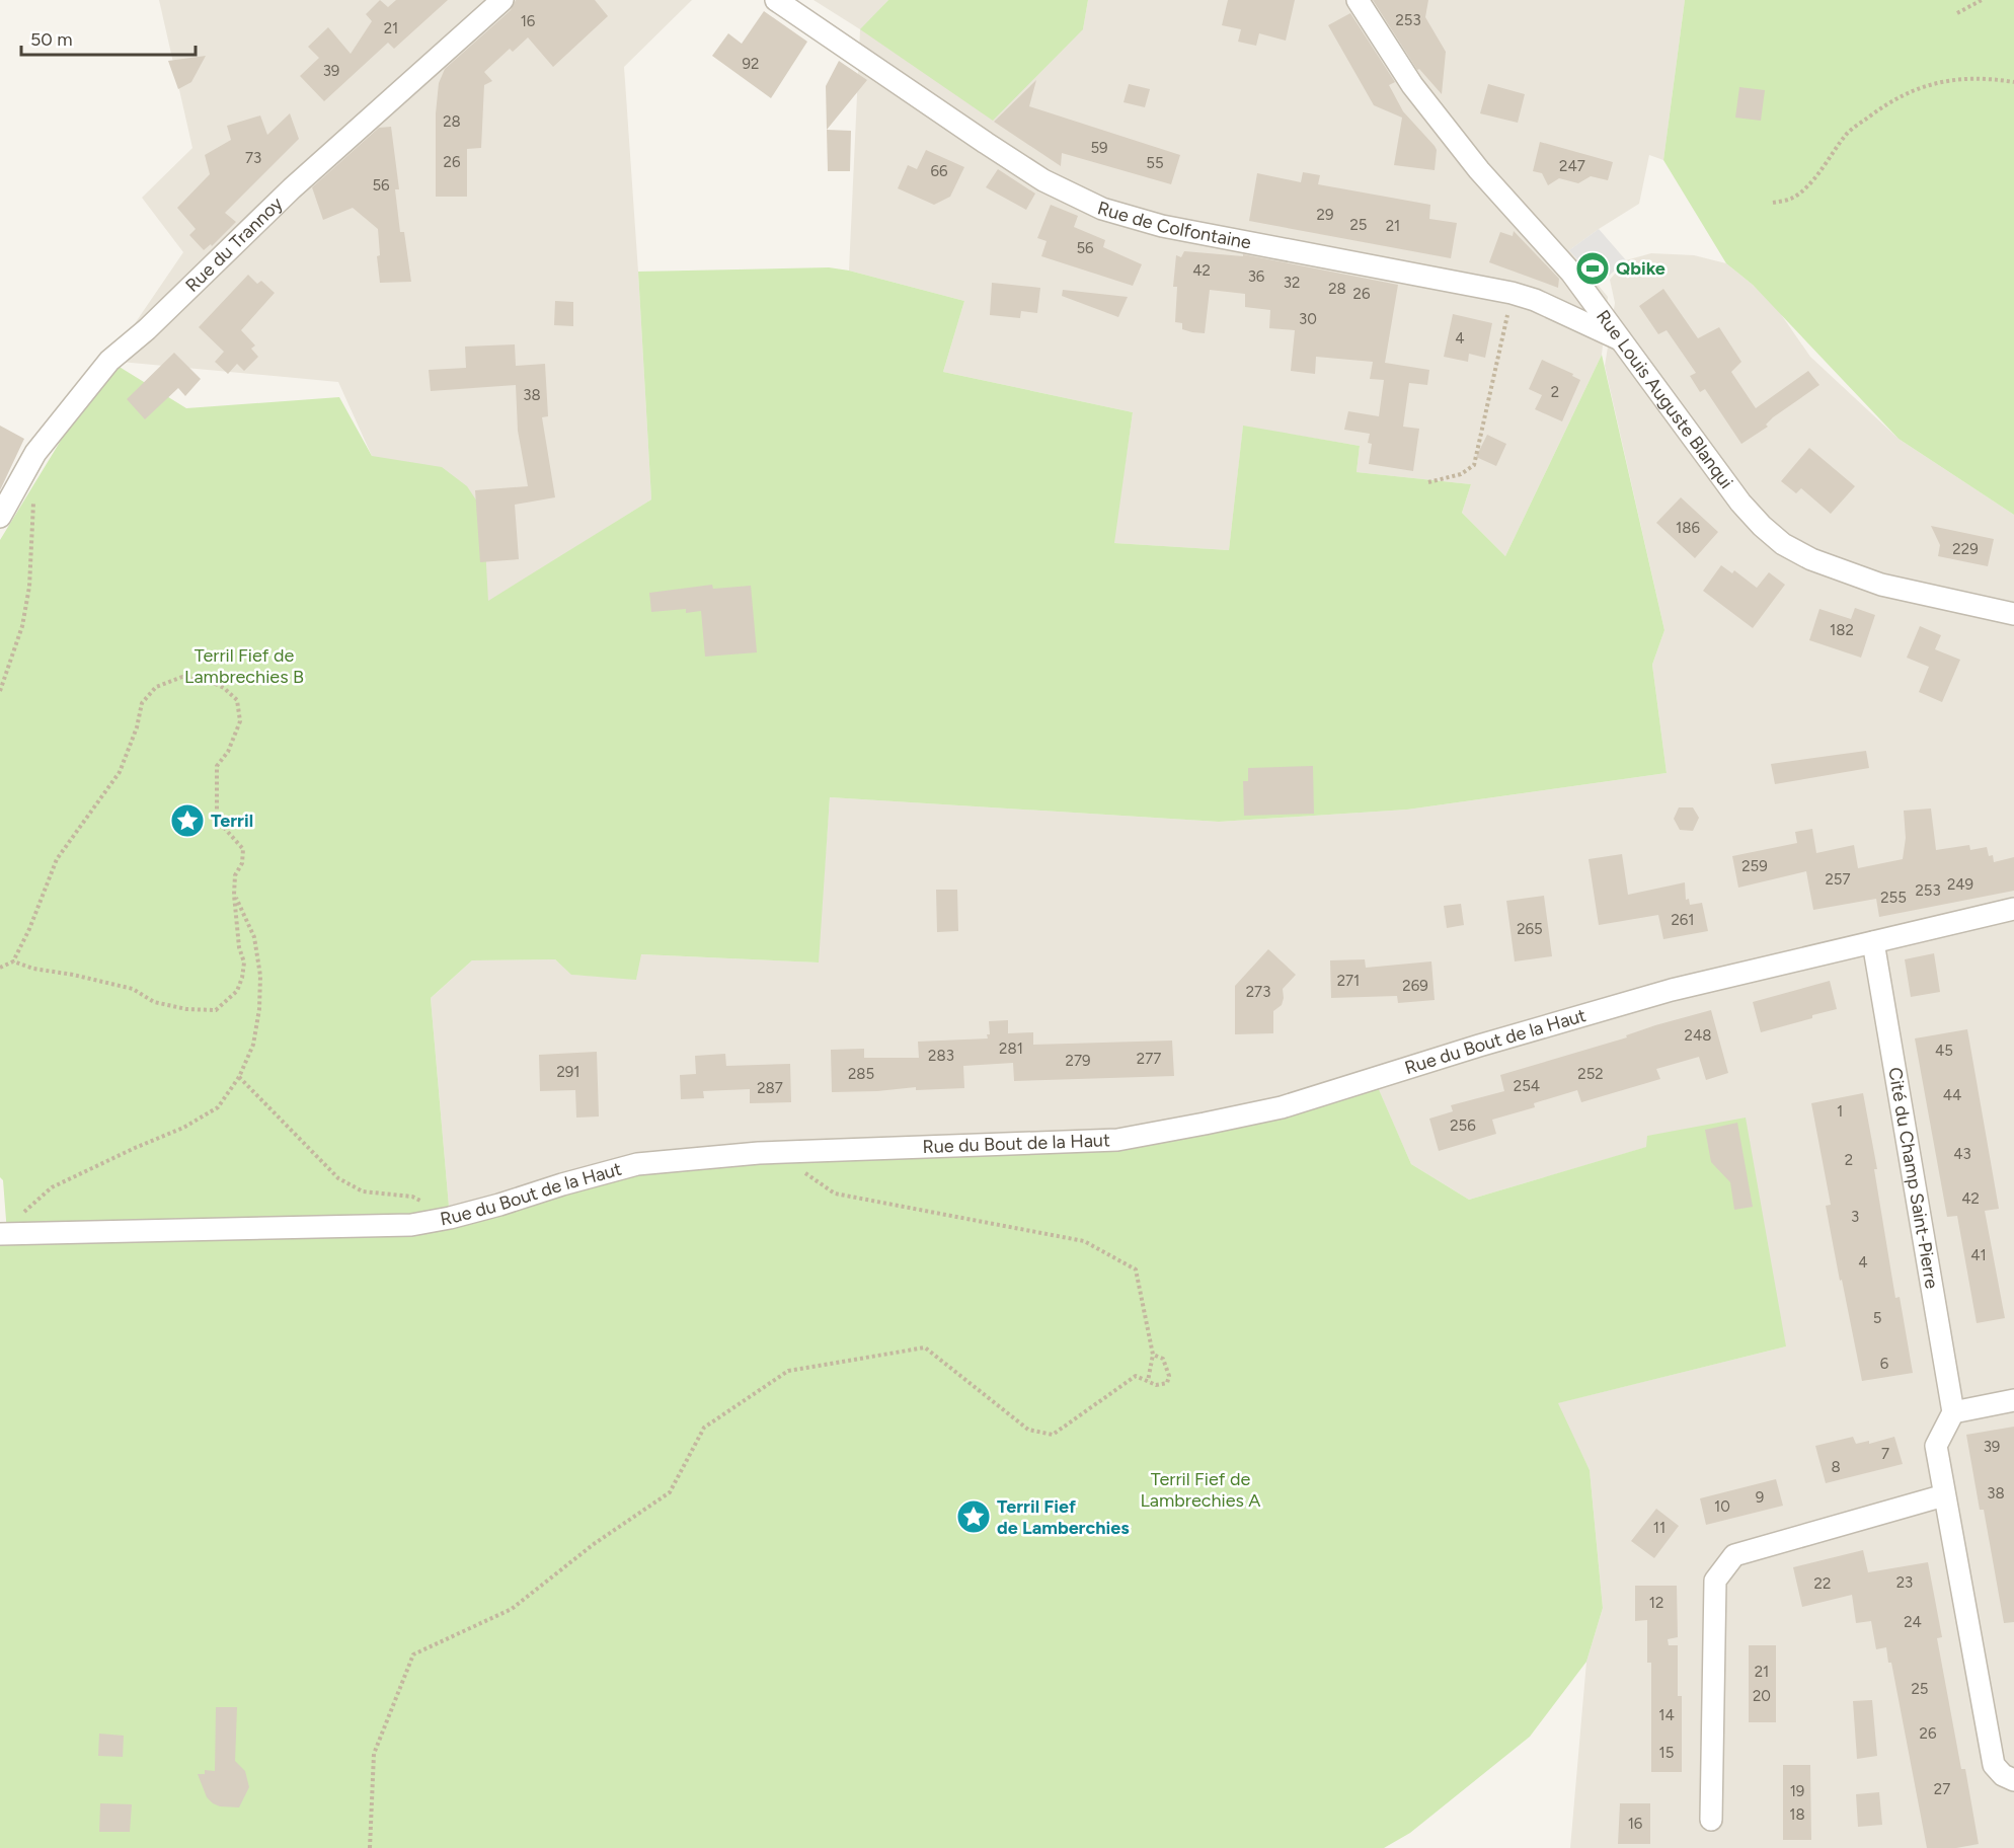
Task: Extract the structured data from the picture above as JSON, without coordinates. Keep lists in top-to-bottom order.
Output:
{
  "streets": {
    "street": [
      "Rue de Colfontaine",
      "Rue du Trannoy",
      "Rue Louis Auguste Blanqui",
      "Rue du Bout de la Haut",
      "Cité du Champ Saint-Pierre"
    ]
  },
  "crossings": [
    ["Rue de Colfontaine", "Rue Louis Auguste Blanqui"],
    ["Rue du Bout de la Haut", "Cité du Champ Saint-Pierre"]
  ],
  "parks": ["Terril Fief de Lambrechies B", "Terril Fief de Lambrechies A"],
  "places": {
    "sports": ["Qbike"],
    "place": ["Terril", "Terril Fief de Lamberchies"]
  },
  "house_numbers": [
    "253",
    "16",
    "21",
    "92",
    "39",
    "28",
    "59",
    "73",
    "26",
    "55",
    "247",
    "66",
    "56",
    "29",
    "25",
    "21",
    "56",
    "42",
    "36",
    "32",
    "28",
    "26",
    "30",
    "4",
    "2",
    "38",
    "186",
    "229",
    "182",
    "259",
    "257",
    "249",
    "253",
    "255",
    "261",
    "265",
    "271",
    "269",
    "273",
    "248",
    "281",
    "45",
    "283",
    "277",
    "279",
    "291",
    "285",
    "252",
    "254",
    "287",
    "44",
    "1",
    "256",
    "43",
    "2",
    "42",
    "3",
    "41",
    "4",
    "5",
    "6",
    "39",
    "7",
    "8",
    "38",
    "9",
    "10",
    "11",
    "23",
    "22",
    "12",
    "24",
    "21",
    "25",
    "20",
    "14",
    "26",
    "15",
    "27",
    "19",
    "18",
    "16"
  ],
  "scale_bar": "50 m"
}
